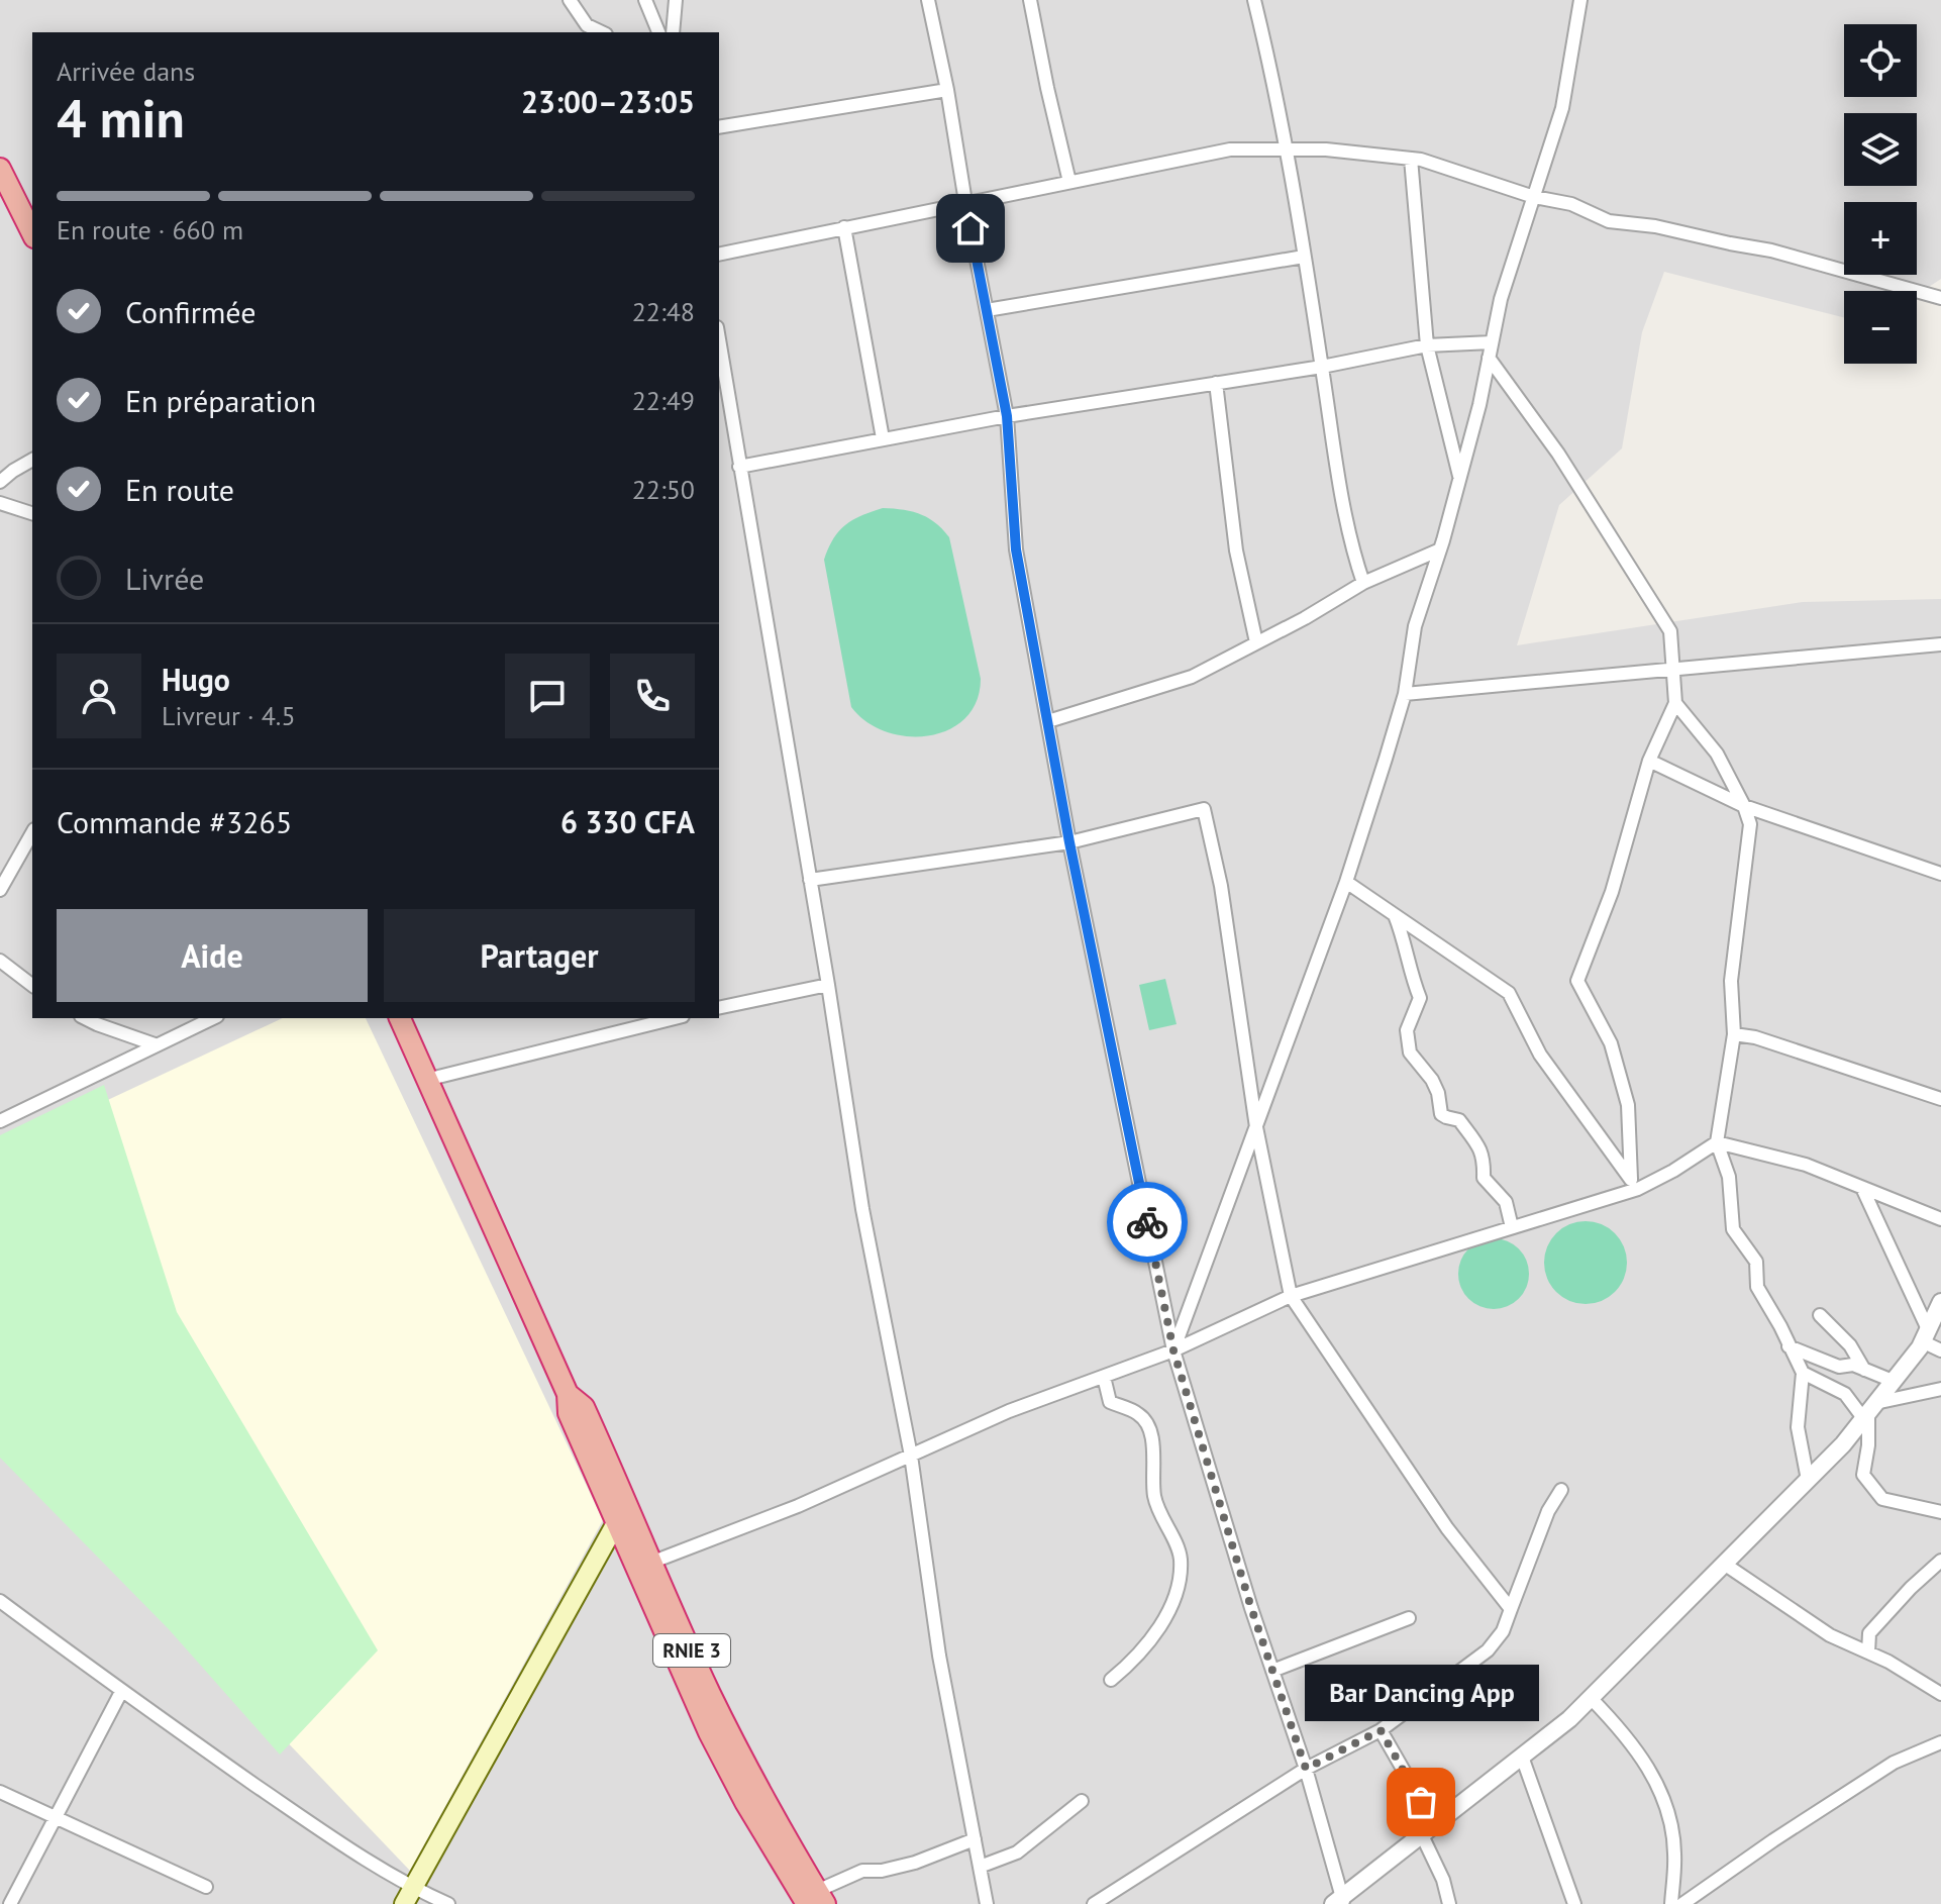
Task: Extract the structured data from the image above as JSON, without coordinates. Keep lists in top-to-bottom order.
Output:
{
  "streets": {
    "highway": ["RNIE 3"]
  },
  "places": ["Bar Dancing App"],
  "page": {
    "map_buttons": ["+", "−"],
    "heading": ["4 min", "Arrivée dans", "23:00–23:05"],
    "panel": [
      "Hugo",
      "Livreur · 4.5",
      "Commande #3265",
      "6 330 CFA"
    ],
    "bar": "En route · 660 m",
    "list": [
      ["Confirmée", "22:48"],
      ["En préparation", "22:49"],
      ["En route", "22:50"],
      "Livrée"
    ],
    "buttons": ["Aide", "Partager"],
    "bubble": "Bar Dancing App"
  }
}
